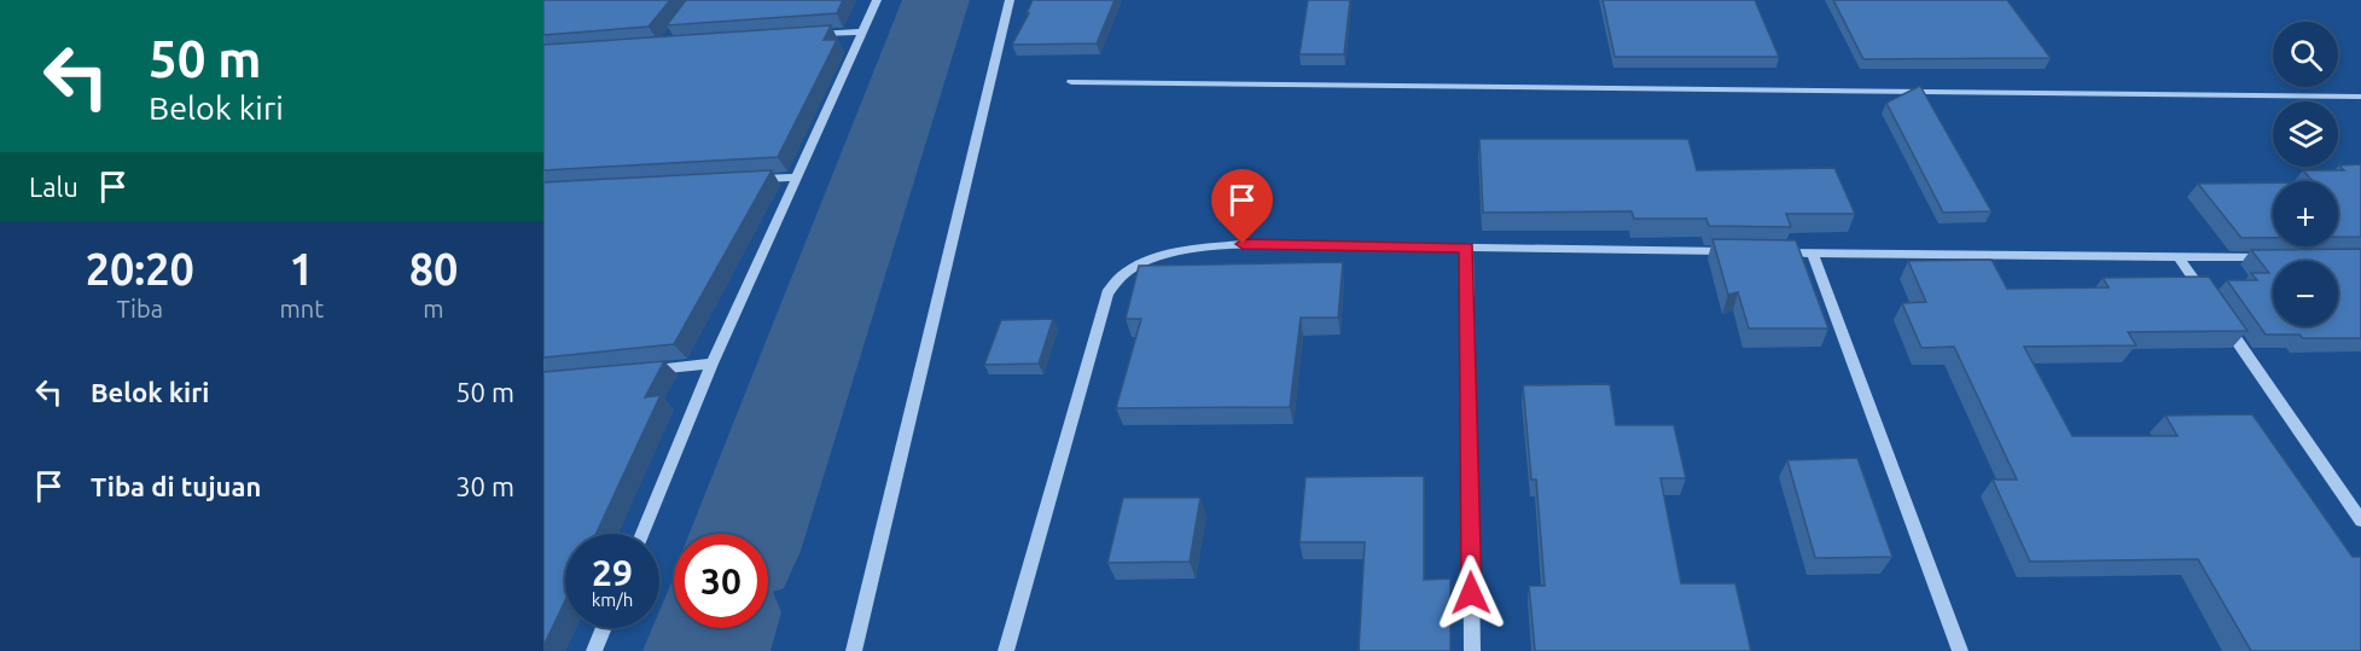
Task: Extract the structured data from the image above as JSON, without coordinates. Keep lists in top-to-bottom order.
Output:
{
  "page": {
    "turn": ["50 m", "Belok kiri"],
    "map_buttons": ["+", "−"],
    "then": "Lalu",
    "eta": [
      "20:20",
      "Tiba",
      "1",
      "mnt",
      "80",
      "m"
    ],
    "list": [
      {
        "name": "Belok kiri",
        "value": "50 m"
      },
      {
        "name": "Tiba di tujuan",
        "value": "30 m"
      }
    ],
    "speed": "29 km/h",
    "limit": "30"
  }
}
